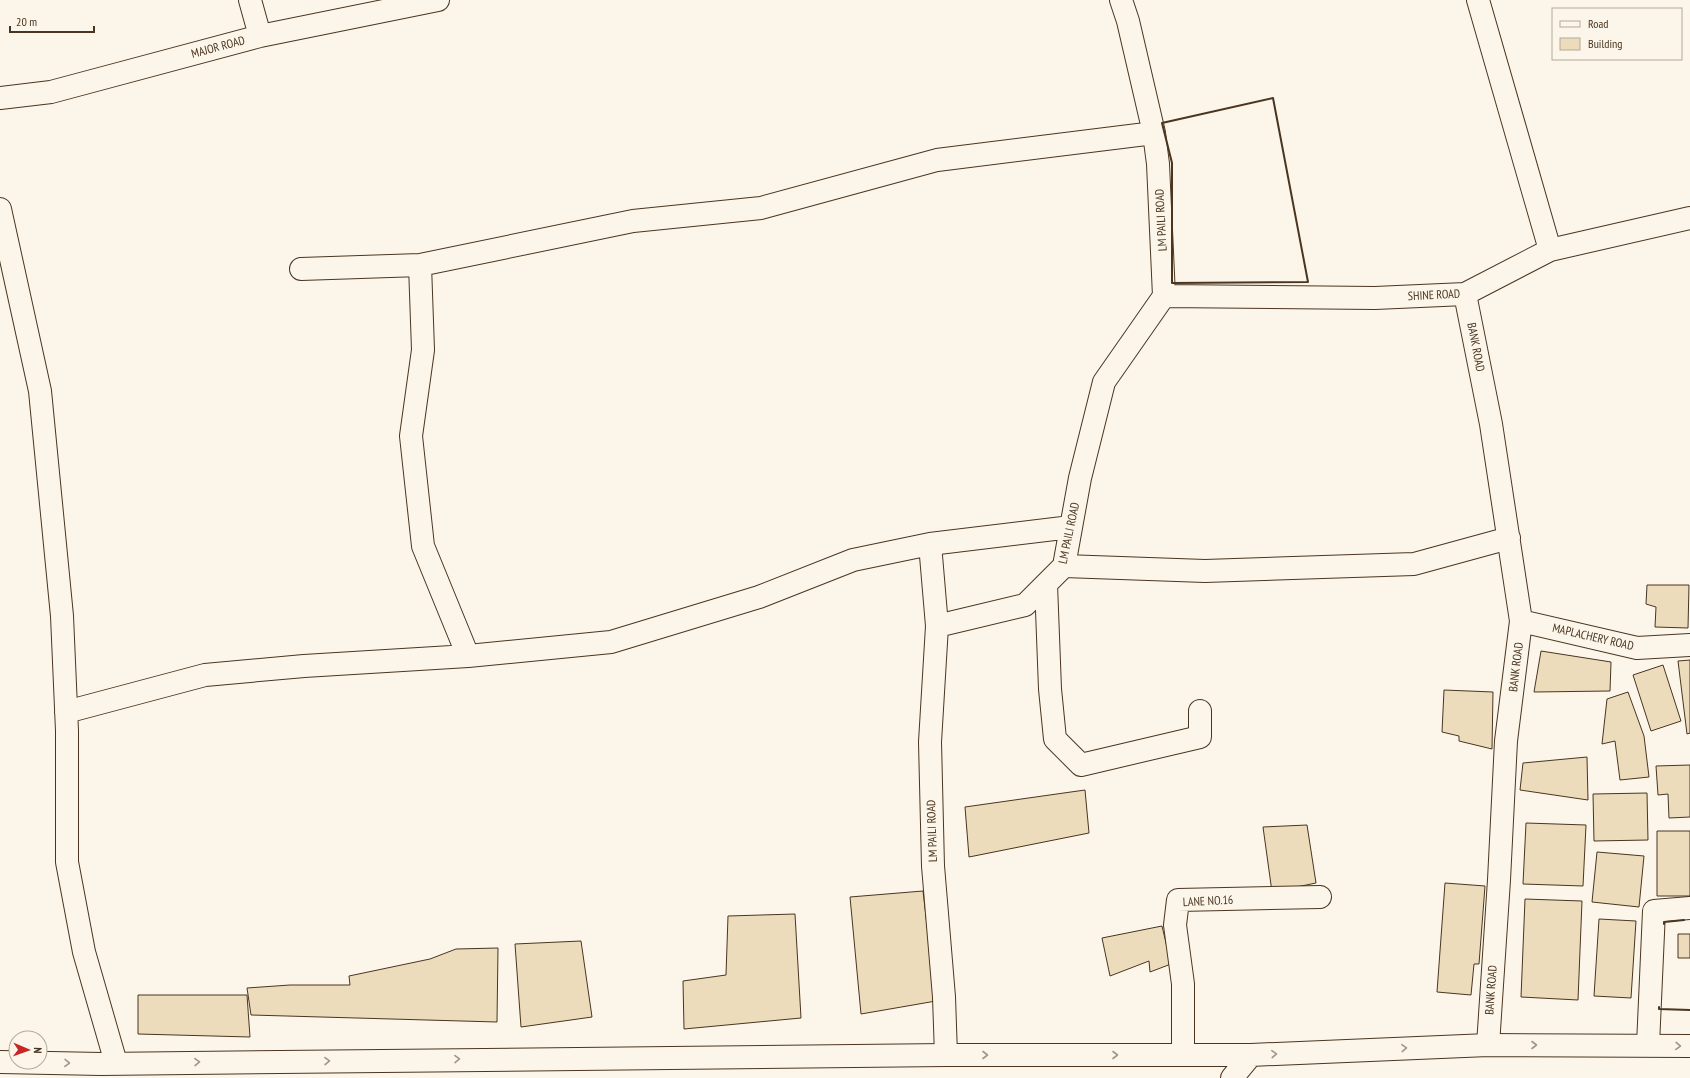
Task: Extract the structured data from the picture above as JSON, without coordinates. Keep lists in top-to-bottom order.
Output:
{
  "streets": {
    "main road": [
      "MAJOR ROAD",
      "LM PAILI ROAD",
      "SHINE ROAD",
      "BANK ROAD",
      "MAPLACHERY ROAD",
      "LANE NO.16"
    ]
  },
  "crossings": [
    ["LM PAILI ROAD", "SHINE ROAD"],
    ["SHINE ROAD", "BANK ROAD"],
    ["BANK ROAD", "MAPLACHERY ROAD"]
  ],
  "legend": ["Road", "Building"],
  "scale_bar": "20 m",
  "north": "right"
}
